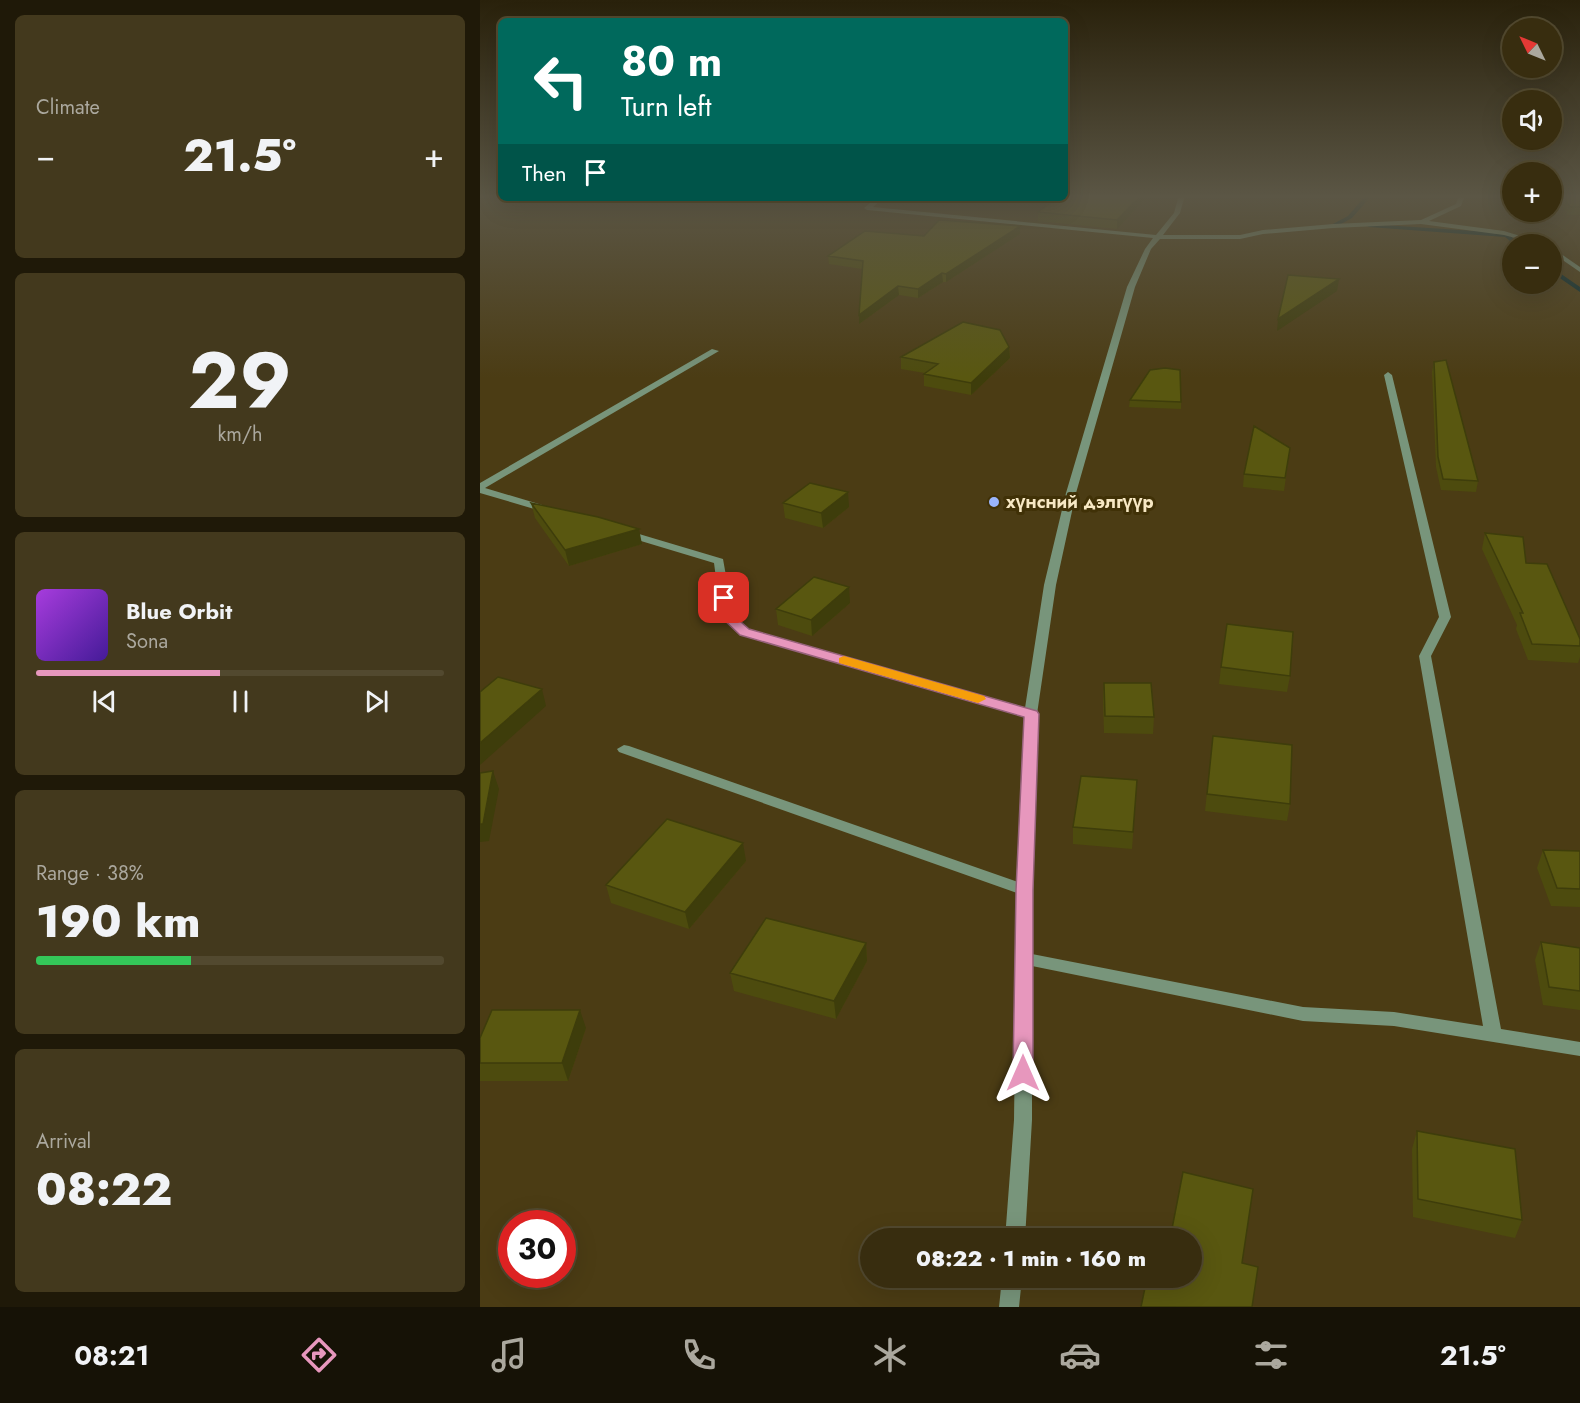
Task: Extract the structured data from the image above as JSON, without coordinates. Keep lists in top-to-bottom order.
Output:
{
  "places": ["хүнсний дэлгүүр"],
  "north": "top left",
  "page": {
    "tile": [
      "Climate",
      ["29", "km/h"],
      ["Range · 38%", "190 km"],
      ["Arrival", "08:22"]
    ],
    "map_buttons": ["+", "−"],
    "turn": ["80 m", "Turn left"],
    "heat": ["−", "21.5°", "+"],
    "then": "Then",
    "song": ["Blue Orbit", "Sona"],
    "limit": "30",
    "trip": "08:22 · 1 min · 160 m",
    "tabs": ["08:21", "21.5°"]
  }
}
